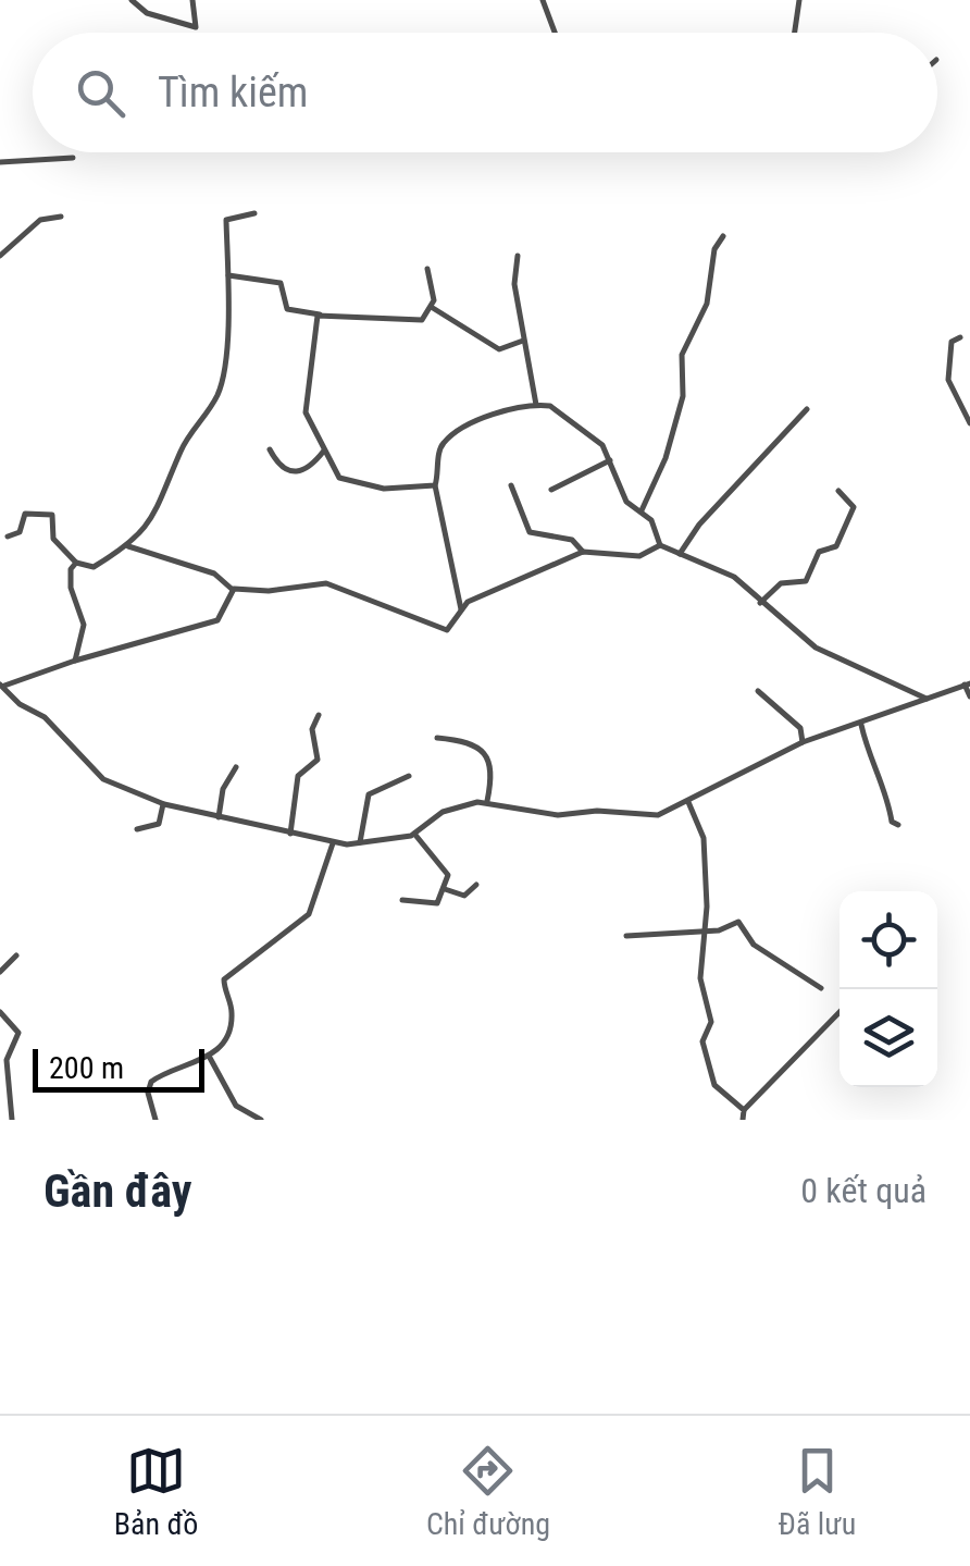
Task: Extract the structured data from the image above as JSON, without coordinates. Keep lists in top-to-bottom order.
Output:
{
  "scale_bar": "200 m",
  "page": {
    "search": "Tìm kiếm",
    "scale": "200 m",
    "heading": ["Gần đây", "0 kết quả"],
    "nav": ["Bản đồ", "Chỉ đường", "Đã lưu"]
  }
}
